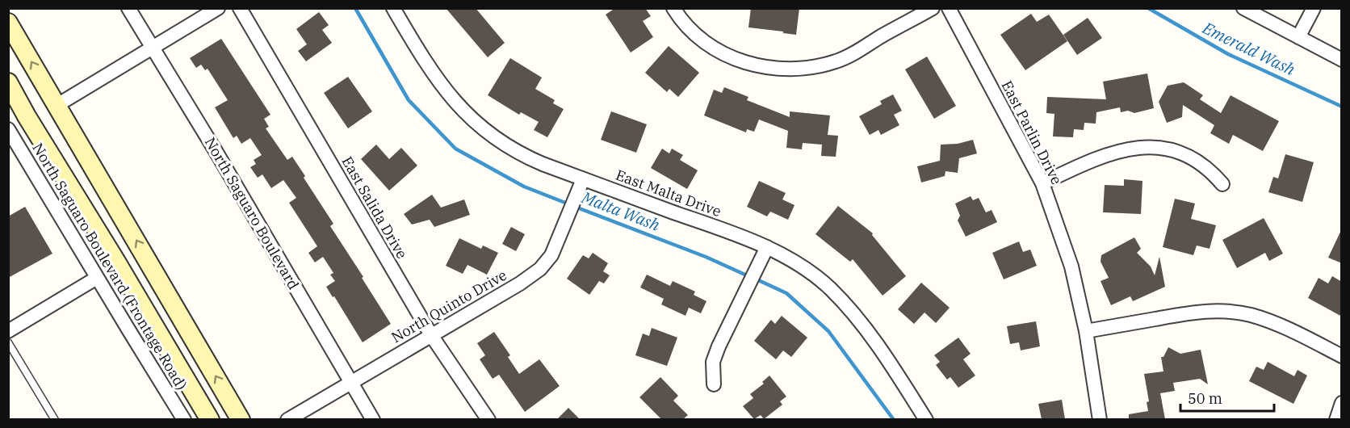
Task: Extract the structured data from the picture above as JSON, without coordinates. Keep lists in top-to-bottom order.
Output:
{
  "streets": {
    "street": [
      "East Parlin Drive",
      "East Malta Drive",
      "East Salida Drive",
      "North Saguaro Boulevard",
      "North Saguaro Boulevard (Frontage Road)",
      "North Quinto Drive"
    ]
  },
  "crossings": [
    ["East Malta Drive", "North Quinto Drive"],
    ["East Salida Drive", "North Quinto Drive"],
    ["North Saguaro Boulevard", "North Quinto Drive"]
  ],
  "water": ["Emerald Wash", "Malta Wash"],
  "scale_bar": "50 m"
}
